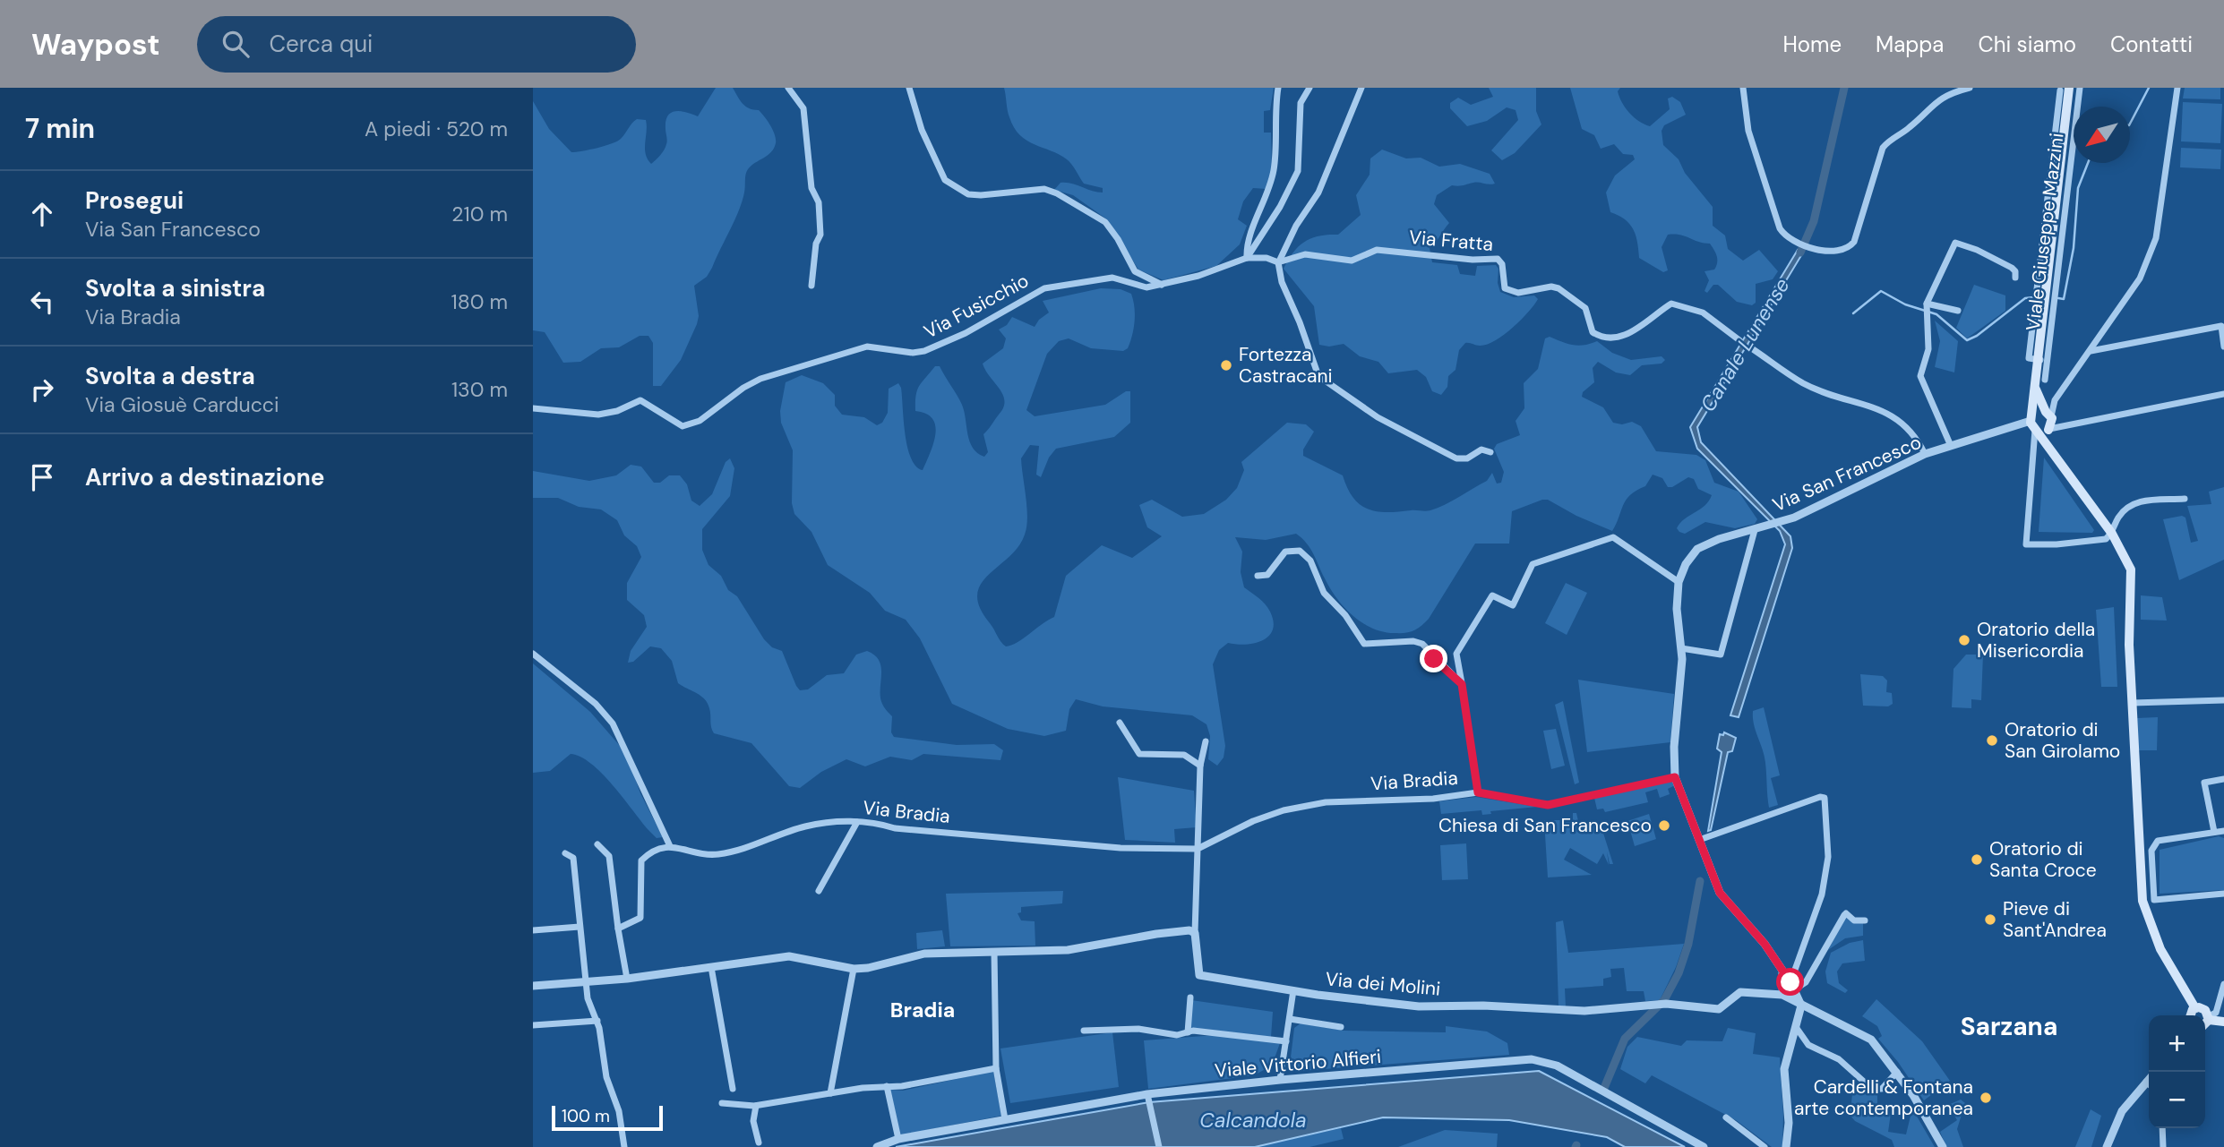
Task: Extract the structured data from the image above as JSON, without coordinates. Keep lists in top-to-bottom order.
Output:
{
  "streets": {
    "main road": ["Viale Giuseppe Mazzini"],
    "street": [
      "Via Fratta",
      "Via Fusicchio",
      "Via San Francesco",
      "Via Bradia",
      "Via dei Molini",
      "Viale Vittorio Alfieri"
    ]
  },
  "crossings": [
    ["Viale Giuseppe Mazzini", "Via San Francesco"],
    ["Via San Francesco", "Via Bradia"],
    ["Via San Francesco", "Via dei Molini"]
  ],
  "districts": ["Bradia", "Sarzana"],
  "water": ["Canale Lunense", "Calcandola"],
  "places": [
    "Fortezza Castracani",
    "Oratorio della Misericordia",
    "Oratorio di San Girolamo",
    "Chiesa di San Francesco",
    "Oratorio di Santa Croce",
    "Pieve di Sant'Andrea",
    "Cardelli & Fontana arte contemporanea"
  ],
  "scale_bar": "100 m",
  "north": "bottom left",
  "page": {
    "header": "Waypost",
    "search": "Cerca qui",
    "nav": [
      "Home",
      "Mappa",
      "Chi siamo",
      "Contatti"
    ],
    "heading": ["7 min", "A piedi · 520 m"],
    "list": [
      ["Prosegui", "Via San Francesco", "210 m"],
      ["Svolta a sinistra", "Via Bradia", "180 m"],
      ["Svolta a destra", "Via Giosuè Carducci", "130 m"],
      "Arrivo a destinazione"
    ],
    "map_buttons": ["+", "−"],
    "scale": "100 m"
  }
}
